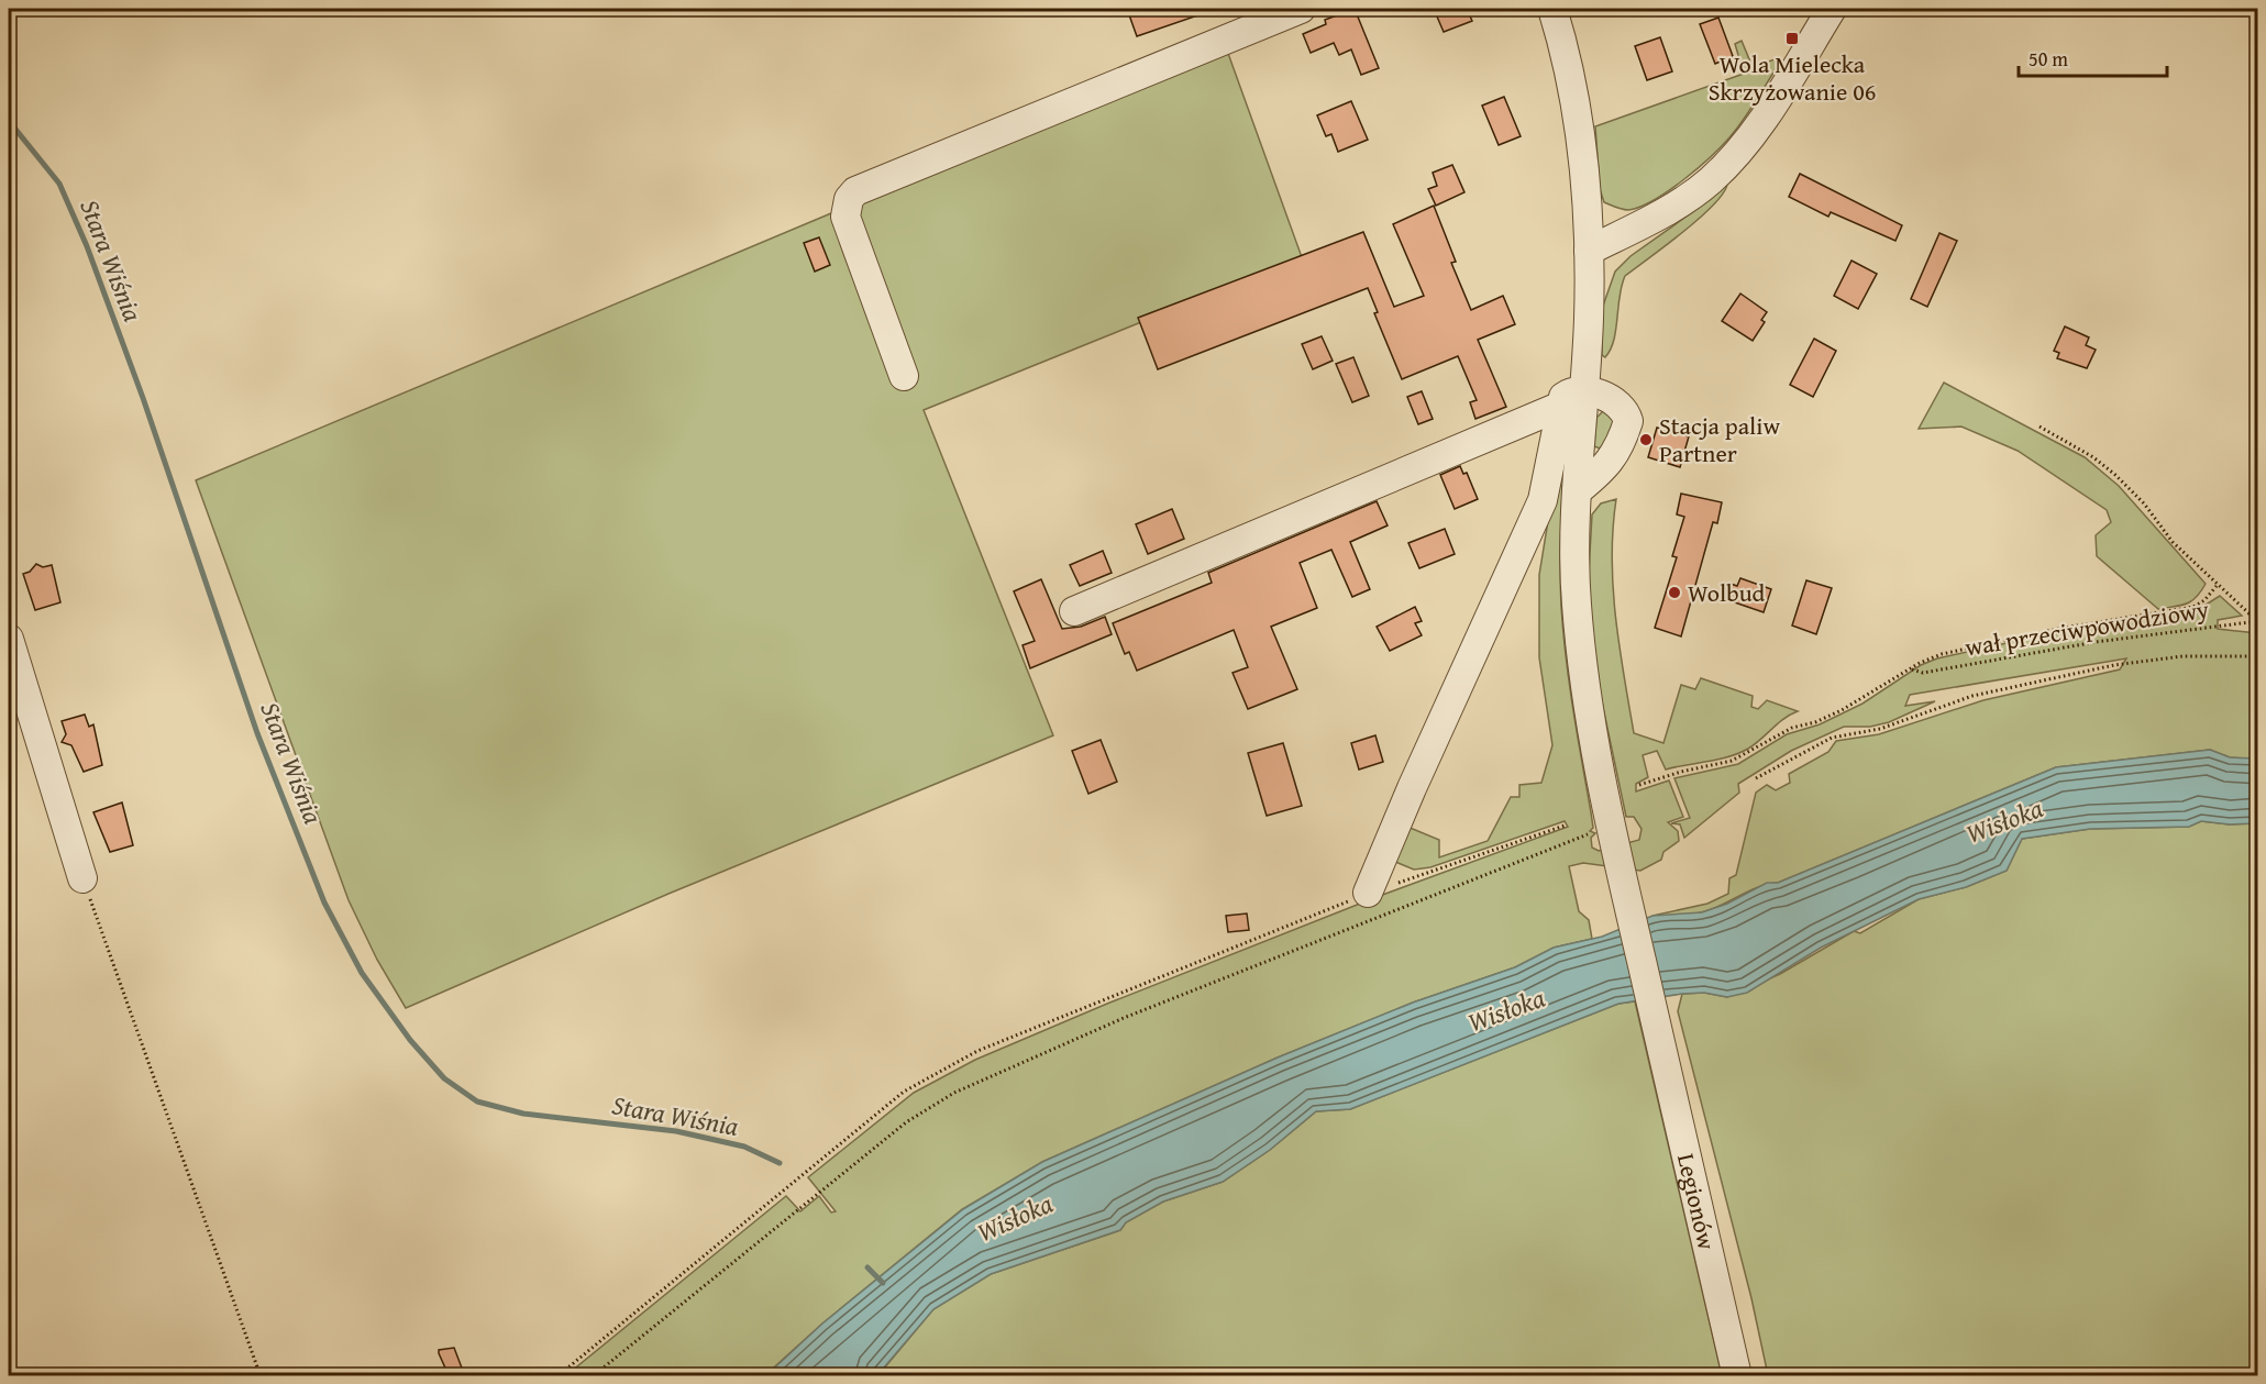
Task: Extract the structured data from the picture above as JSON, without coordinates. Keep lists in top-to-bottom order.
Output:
{
  "streets": {
    "street": ["Legionów"],
    "path": ["wał przeciwpowodziowy"]
  },
  "water": ["Stara Wiśnia", "Wisłoka"],
  "places": {
    "transit": ["Wola Mielecka Skrzyżowanie 06"],
    "other": ["Stacja paliw Partner", "Wolbud"]
  },
  "scale_bar": "50 m"
}
